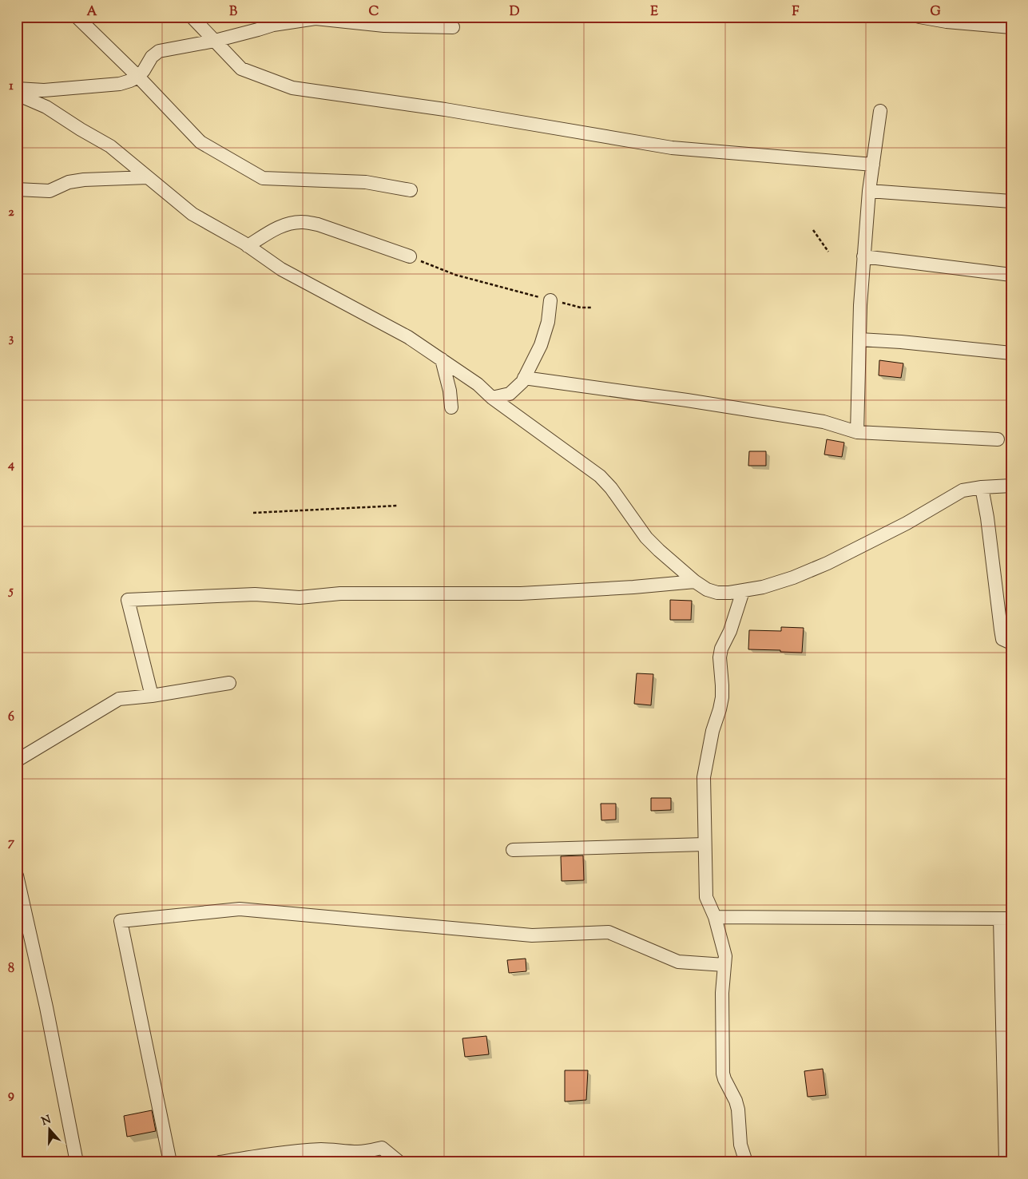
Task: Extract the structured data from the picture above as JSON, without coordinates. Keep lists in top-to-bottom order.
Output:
{
  "north": "top",
  "grid": {
    "columns": [
      "A",
      "B",
      "C",
      "D",
      "E",
      "F",
      "G"
    ],
    "rows": [
      "1",
      "2",
      "3",
      "4",
      "5",
      "6",
      "7",
      "8",
      "9"
    ]
  }
}
